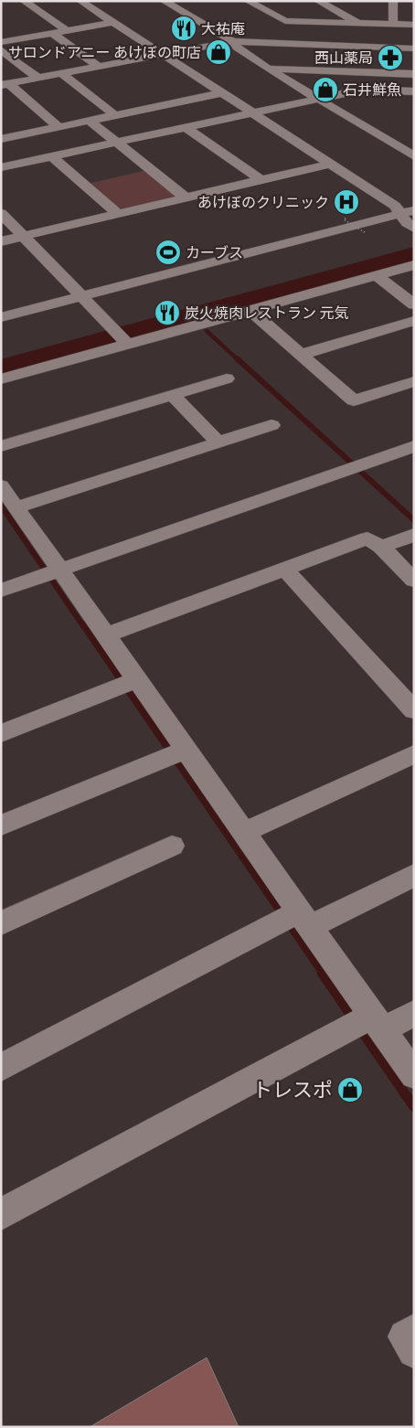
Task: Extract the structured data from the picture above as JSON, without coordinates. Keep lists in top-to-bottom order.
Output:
{
  "places": {
    "restaurant": ["大祐庵", "炭火焼肉レストラン 元気"],
    "shop": ["サロンドアニー あけぼの町店", "石井鮮魚", "トレスポ"],
    "pharmacy": ["西山薬局"],
    "hospital": ["あけぼのクリニック"],
    "sports": ["カーブス"]
  }
}
